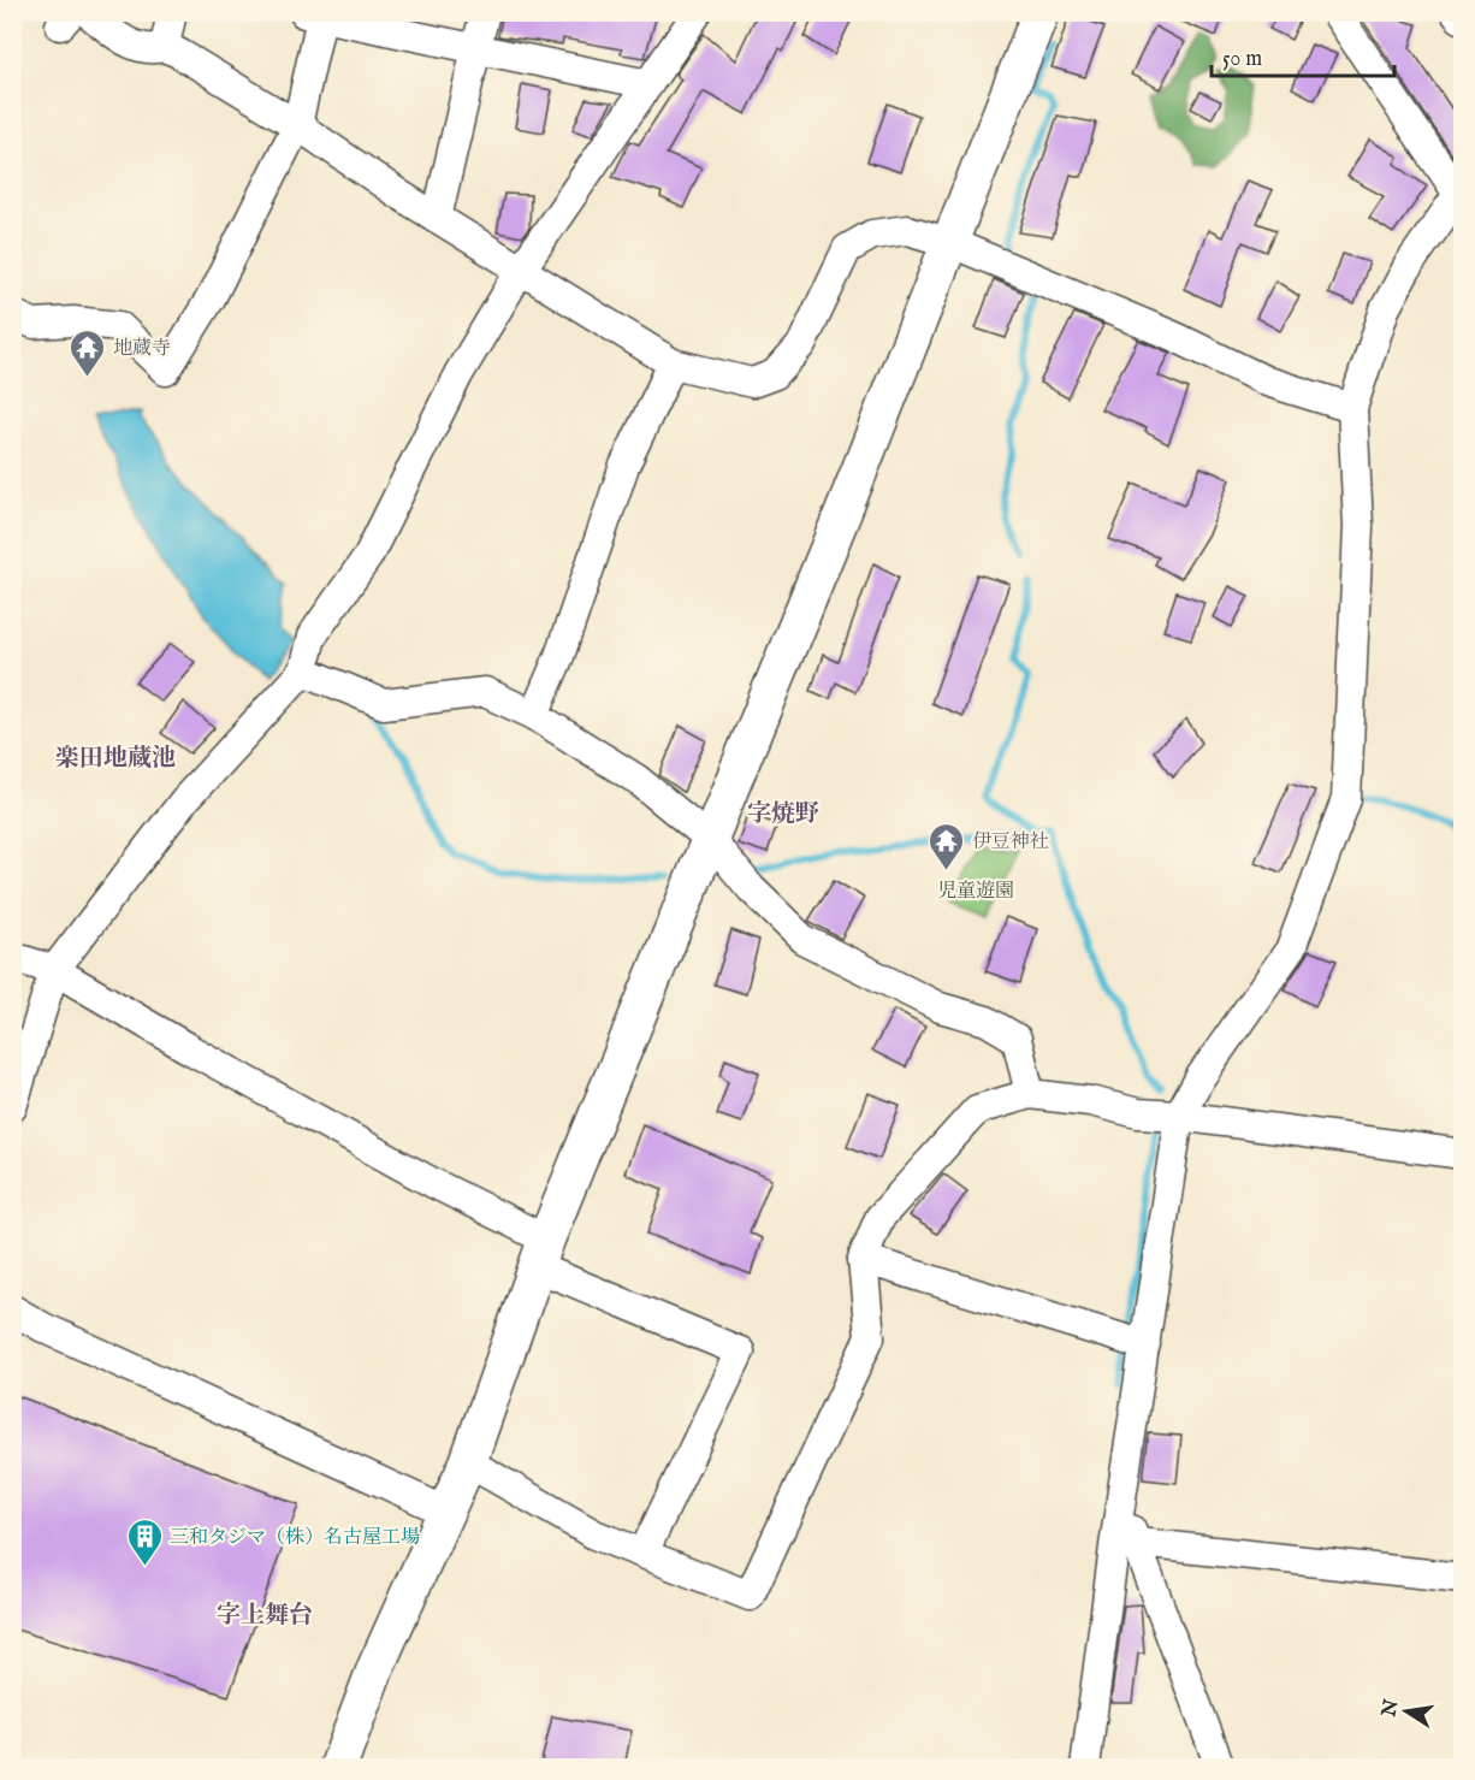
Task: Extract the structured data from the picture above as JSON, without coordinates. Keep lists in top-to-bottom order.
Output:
{
  "districts": ["楽田地蔵池", "字焼野", "字上舞台"],
  "parks": ["児童遊園"],
  "places": {
    "temple": ["地蔵寺", "伊豆神社"],
    "building": ["三和タジマ（株）名古屋工場"]
  },
  "scale_bar": "50 m",
  "north": "left"
}
